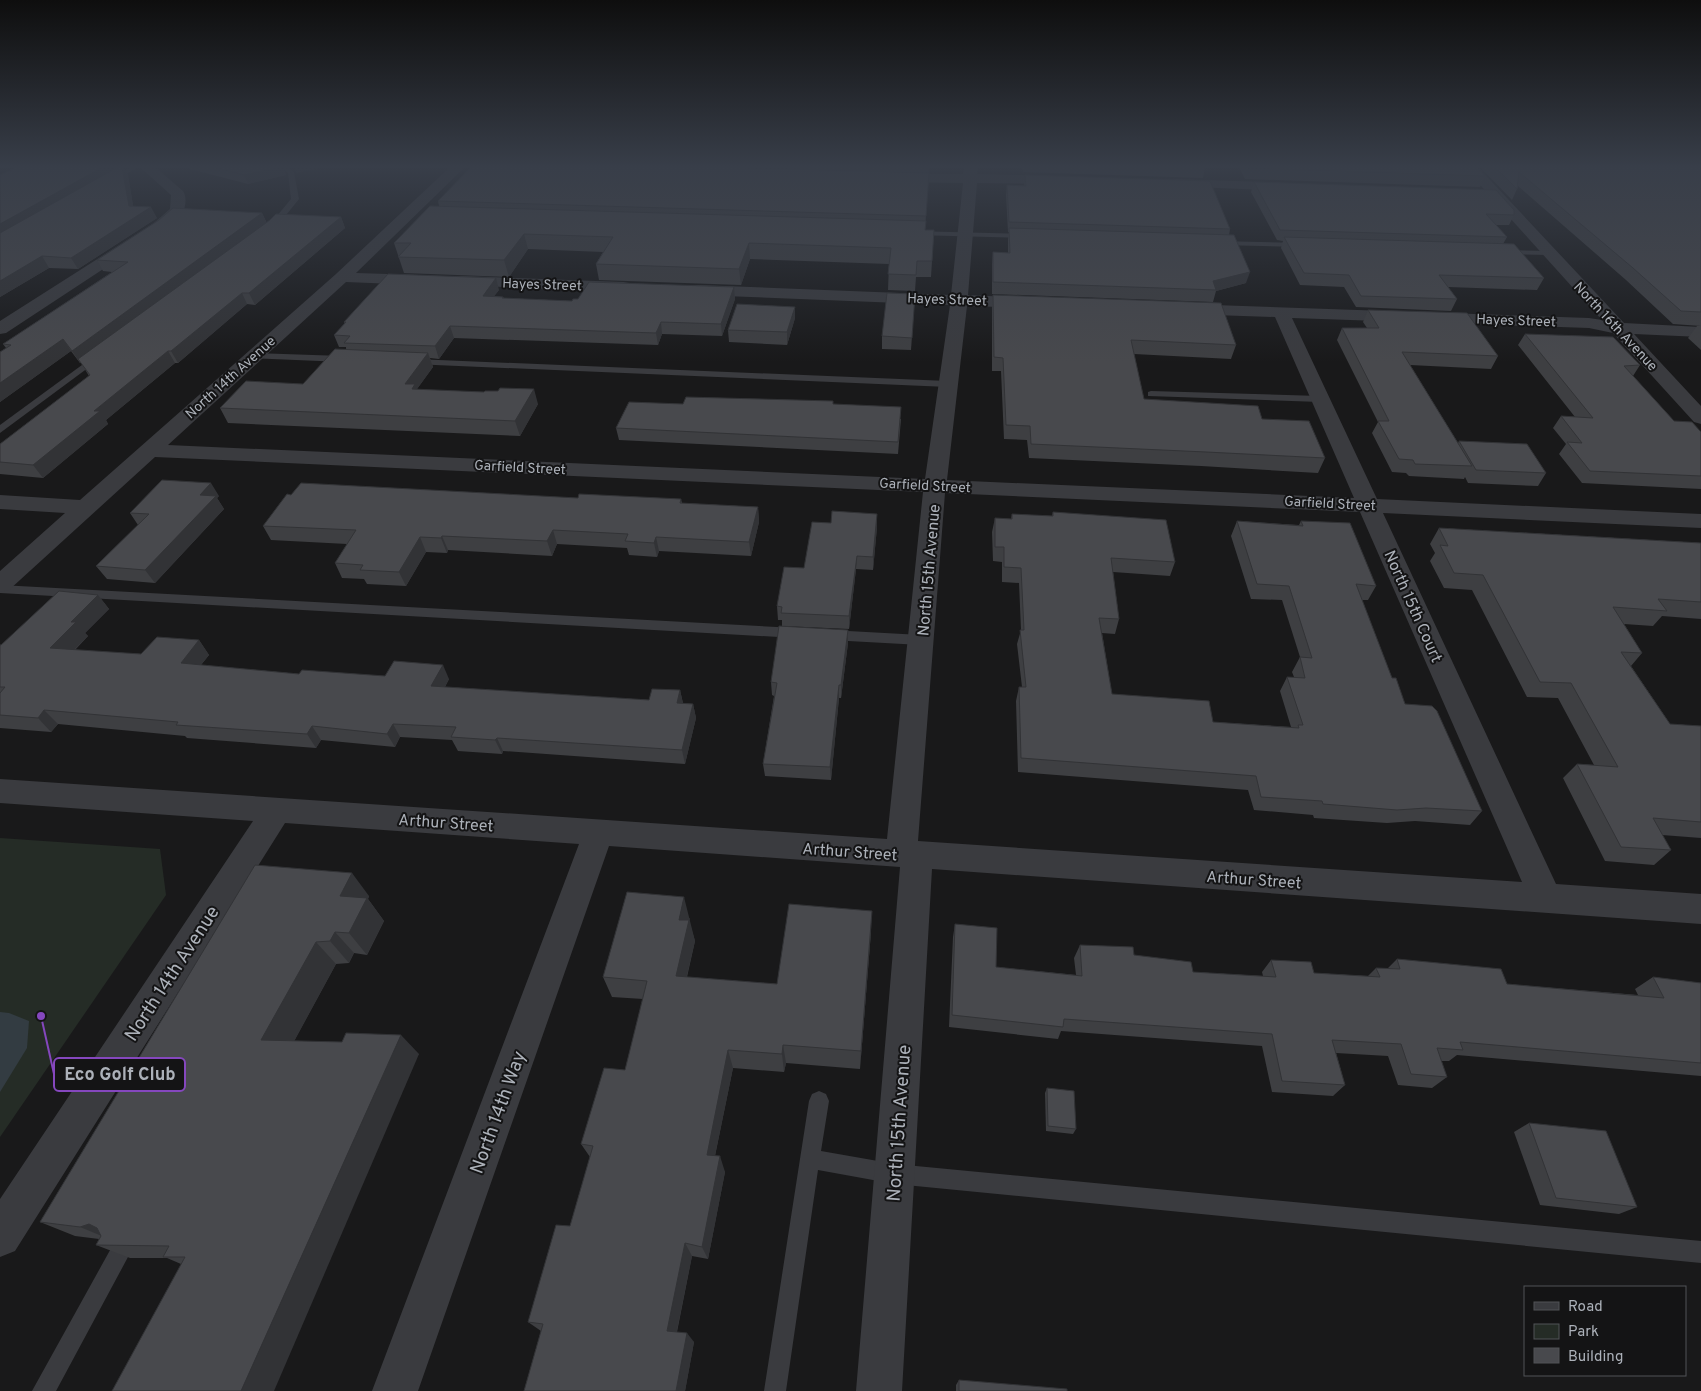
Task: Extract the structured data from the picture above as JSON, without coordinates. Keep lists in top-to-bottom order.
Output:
{
  "streets": {
    "street": [
      "Hayes Street",
      "North 16th Avenue",
      "North 14th Avenue",
      "Garfield Street",
      "North 15th Avenue",
      "North 15th Court",
      "Arthur Street",
      "North 14th Way"
    ]
  },
  "crossings": [
    ["Hayes Street", "North 16th Avenue"],
    ["Hayes Street", "North 14th Avenue"],
    ["Hayes Street", "North 15th Avenue"],
    ["Hayes Street", "North 15th Court"],
    ["North 14th Avenue", "Garfield Street"],
    ["North 14th Avenue", "Arthur Street"],
    ["Garfield Street", "North 15th Avenue"],
    ["Garfield Street", "North 15th Court"],
    ["North 15th Avenue", "Arthur Street"],
    ["North 15th Court", "Arthur Street"],
    ["Arthur Street", "North 14th Way"]
  ],
  "places": ["Eco Golf Club"],
  "legend": ["Road", "Park", "Building"]
}
